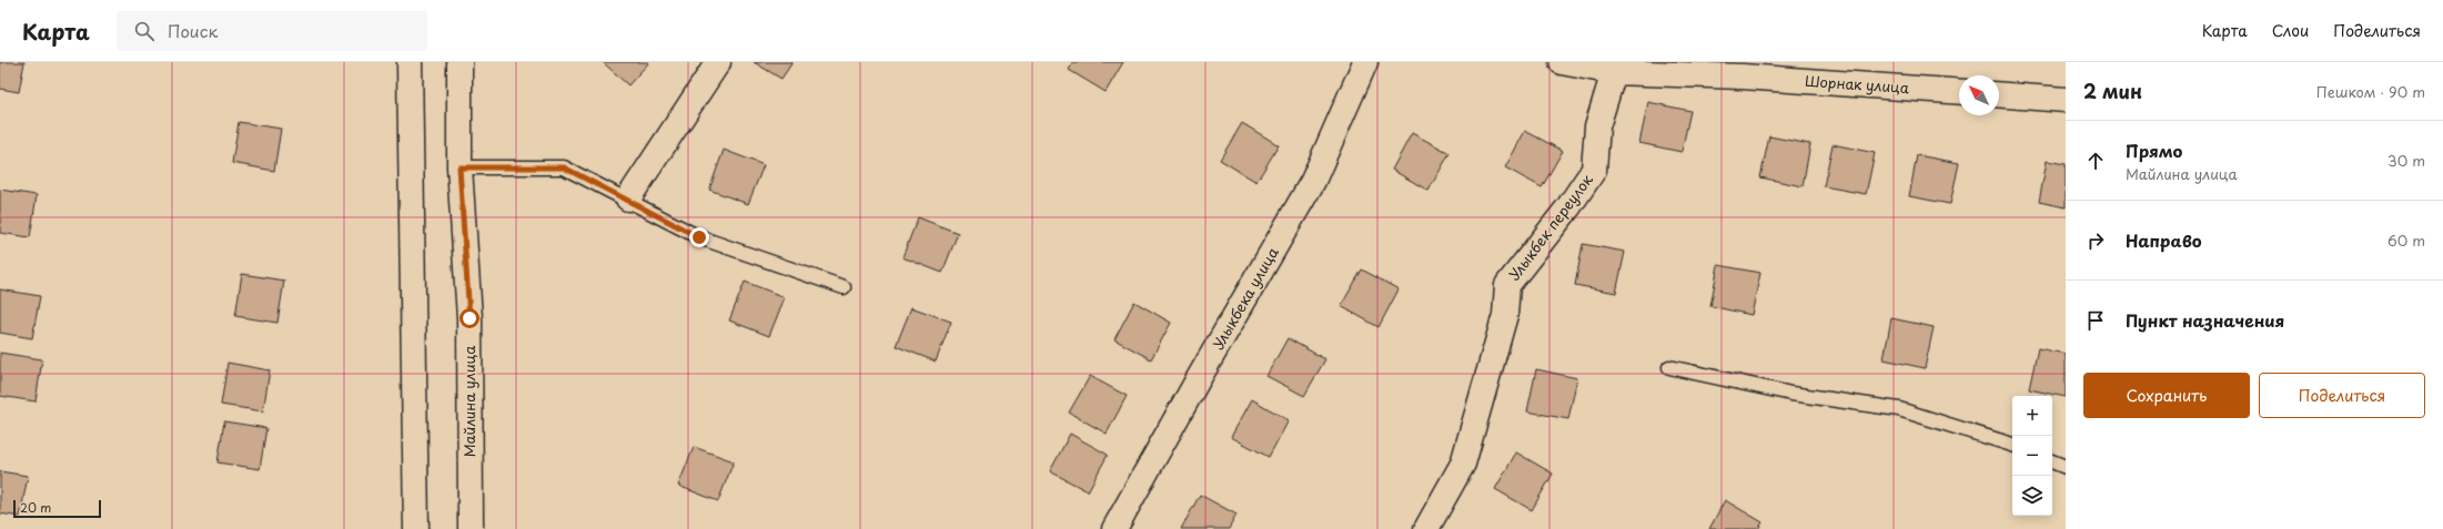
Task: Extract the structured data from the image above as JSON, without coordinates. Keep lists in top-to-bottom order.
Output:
{
  "streets": {
    "street": [
      "Шорнак улица",
      "Улыкбек переулок",
      "Улыкбека улица",
      "Майлина улица"
    ]
  },
  "crossings": [
    ["Шорнак улица", "Улыкбек переулок"]
  ],
  "scale_bar": "20 m",
  "north": "top left",
  "page": {
    "header": "Карта",
    "search": "Поиск",
    "nav": ["Карта", "Слои", "Поделиться"],
    "heading": ["2 мин", "Пешком · 90 m"],
    "list": [
      ["Прямо", "Майлина улица", "30 m"],
      ["Направо", "60 m"],
      "Пункт назначения"
    ],
    "buttons": ["Сохранить", "Поделиться"],
    "map_buttons": ["+", "−"],
    "scale": "20 m"
  }
}
